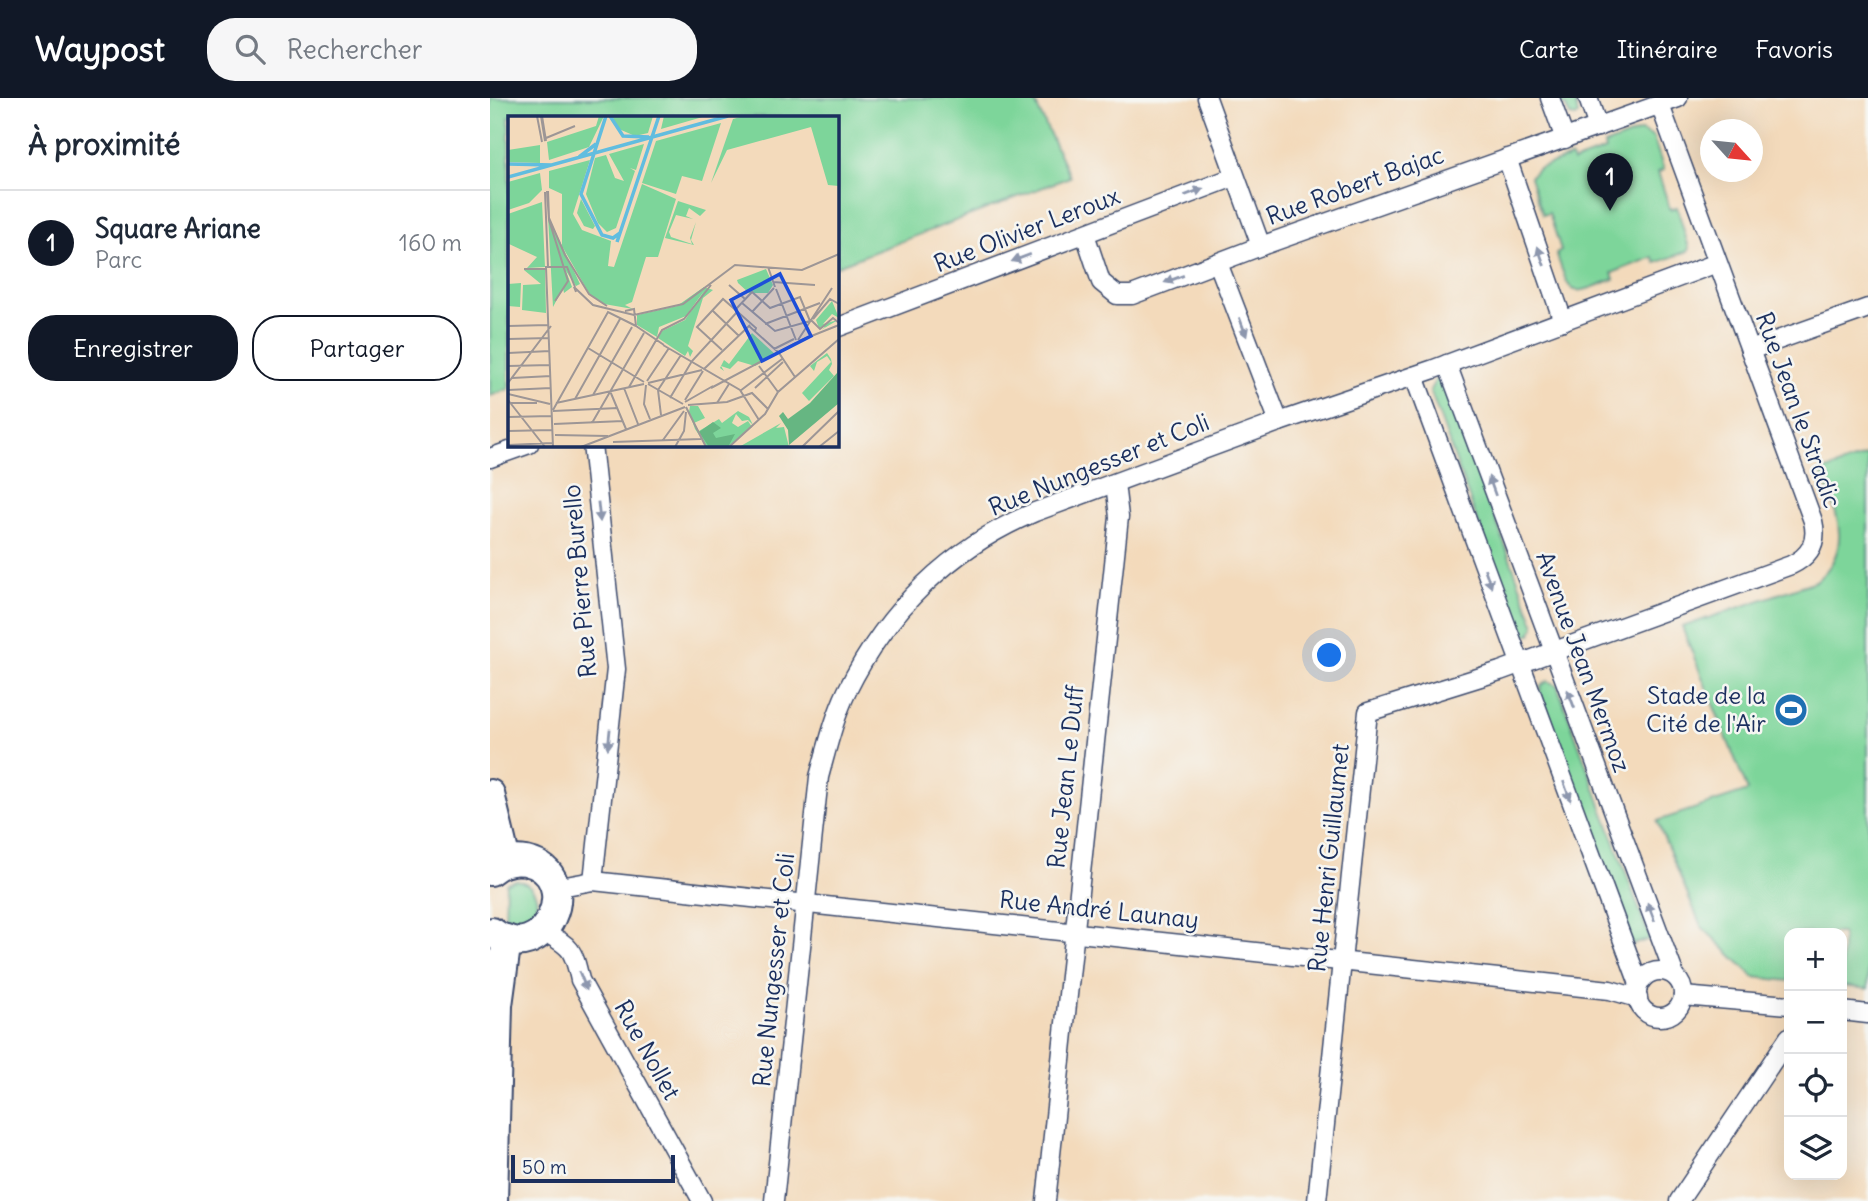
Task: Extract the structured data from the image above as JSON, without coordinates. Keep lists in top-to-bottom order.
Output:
{
  "streets": {
    "street": [
      "Rue Robert Bajac",
      "Rue Olivier Leroux",
      "Rue Jean le Stradic",
      "Rue Nungesser et Coli",
      "Rue Pierre Burello",
      "Avenue Jean Mermoz",
      "Rue Jean Le Duff",
      "Rue Henri Guillaumet",
      "Rue André Launay",
      "Rue Nollet"
    ]
  },
  "crossings": [
    ["Rue Robert Bajac", "Rue Olivier Leroux"],
    ["Rue Robert Bajac", "Rue Jean le Stradic"],
    ["Rue Jean le Stradic", "Rue Nungesser et Coli"],
    ["Rue Jean le Stradic", "Avenue Jean Mermoz"],
    ["Rue Jean le Stradic", "Rue Henri Guillaumet"],
    ["Rue Nungesser et Coli", "Avenue Jean Mermoz"],
    ["Rue Nungesser et Coli", "Rue Jean Le Duff"],
    ["Rue Nungesser et Coli", "Rue André Launay"],
    ["Rue Pierre Burello", "Rue André Launay"],
    ["Avenue Jean Mermoz", "Rue Henri Guillaumet"],
    ["Avenue Jean Mermoz", "Rue André Launay"],
    ["Rue Jean Le Duff", "Rue André Launay"],
    ["Rue Henri Guillaumet", "Rue André Launay"]
  ],
  "one_way": ["Rue Pierre Burello", "Rue Nollet"],
  "places": {
    "sports": ["Stade de la Cité de l'Air"]
  },
  "scale_bar": "50 m",
  "north": "bottom right",
  "page": {
    "header": "Waypost",
    "search": "Rechercher",
    "nav": ["Carte", "Itinéraire", "Favoris"],
    "heading": "À proximité",
    "pins": "1",
    "list": [
      {
        "mark": "1",
        "name": "Square Ariane",
        "note": "Parc",
        "value": "160 m"
      }
    ],
    "buttons": ["Enregistrer", "Partager"],
    "map_buttons": ["+", "−"],
    "scale": "50 m"
  }
}
